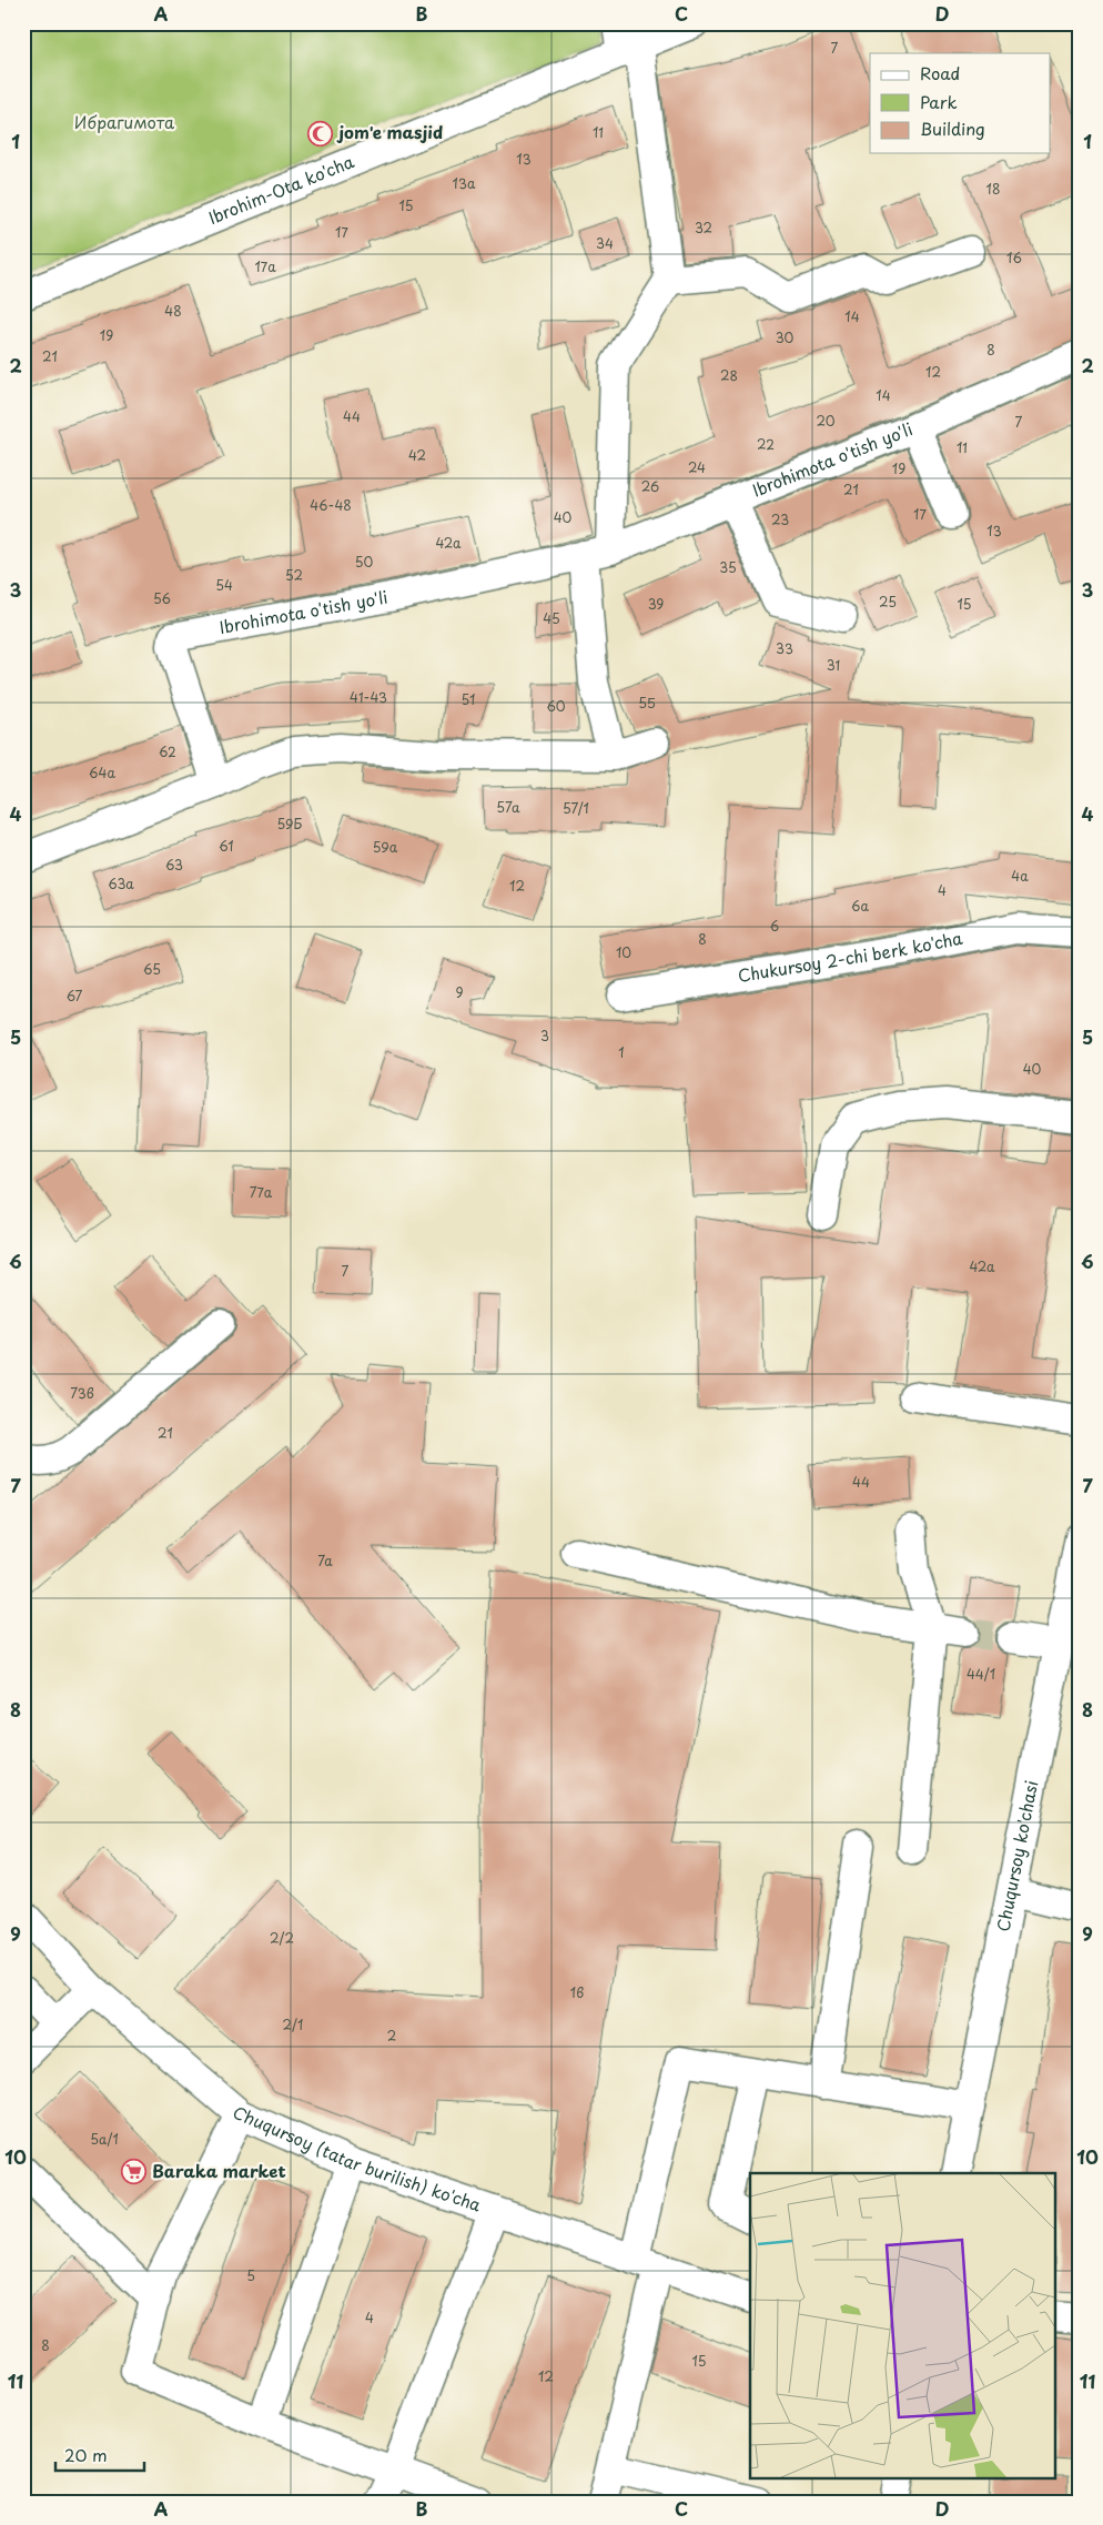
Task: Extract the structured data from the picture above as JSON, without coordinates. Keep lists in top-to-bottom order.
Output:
{
  "streets": {
    "street": [
      "Ibrohim-Ota ko'cha",
      "Ibrohimota o'tish yo'li",
      "Chukursoy 2-chi berk ko'cha",
      "Chuqursoy ko'chasi",
      "Chuqursoy (tatar burilish) ko'cha"
    ]
  },
  "parks": ["Ибрагимота"],
  "places": {
    "mosque": ["jom'e masjid"],
    "supermarket": ["Baraka market"]
  },
  "house_numbers": [
    "7",
    "11",
    "13",
    "13a",
    "18",
    "15",
    "32",
    "17",
    "34",
    "16",
    "17a",
    "48",
    "14",
    "19",
    "30",
    "8",
    "21",
    "12",
    "28",
    "14",
    "44",
    "20",
    "7",
    "22",
    "11",
    "42",
    "24",
    "19",
    "26",
    "21",
    "46-48",
    "17",
    "40",
    "23",
    "13",
    "42a",
    "50",
    "35",
    "52",
    "54",
    "56",
    "25",
    "39",
    "15",
    "45",
    "33",
    "31",
    "41-43",
    "51",
    "55",
    "60",
    "62",
    "64a",
    "57a",
    "57/1",
    "59Б",
    "61",
    "59а",
    "63",
    "4a",
    "63a",
    "12",
    "4",
    "6a",
    "6",
    "8",
    "10",
    "65",
    "9",
    "67",
    "3",
    "1",
    "40",
    "77a",
    "42a",
    "7",
    "73в",
    "21",
    "44",
    "7a",
    "44/1",
    "2/2",
    "1в",
    "2/1",
    "2",
    "5a/1",
    "5",
    "4",
    "8",
    "15",
    "12"
  ],
  "legend": ["Road", "Park", "Building"],
  "scale_bar": "20 m",
  "grid": {
    "columns": [
      "A",
      "B",
      "C",
      "D"
    ],
    "rows": [
      "1",
      "2",
      "3",
      "4",
      "5",
      "6",
      "7",
      "8",
      "9",
      "10",
      "11"
    ]
  }
}
